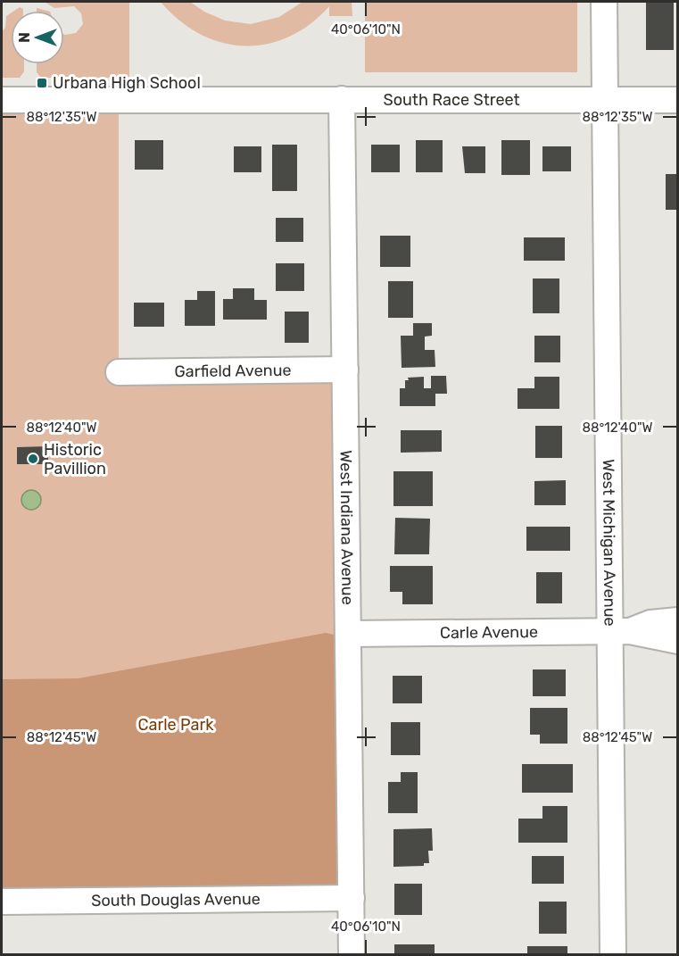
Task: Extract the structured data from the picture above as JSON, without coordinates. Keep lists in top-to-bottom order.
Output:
{
  "streets": {
    "street": [
      "South Race Street",
      "Garfield Avenue",
      "West Indiana Avenue",
      "West Michigan Avenue",
      "Carle Avenue",
      "South Douglas Avenue"
    ]
  },
  "crossings": [
    ["South Race Street", "West Indiana Avenue"],
    ["South Race Street", "West Michigan Avenue"],
    ["Garfield Avenue", "West Indiana Avenue"],
    ["West Indiana Avenue", "Carle Avenue"],
    ["West Indiana Avenue", "South Douglas Avenue"],
    ["West Michigan Avenue", "Carle Avenue"]
  ],
  "parks": ["Carle Park"],
  "places": {
    "transit": ["Urbana High School"],
    "other": ["Historic Pavillion"]
  },
  "north": "left",
  "coordinates": [
    "40°06'10\"N",
    "88°12'35\"W",
    "88°12'40\"W",
    "88°12'45\"W"
  ]
}
